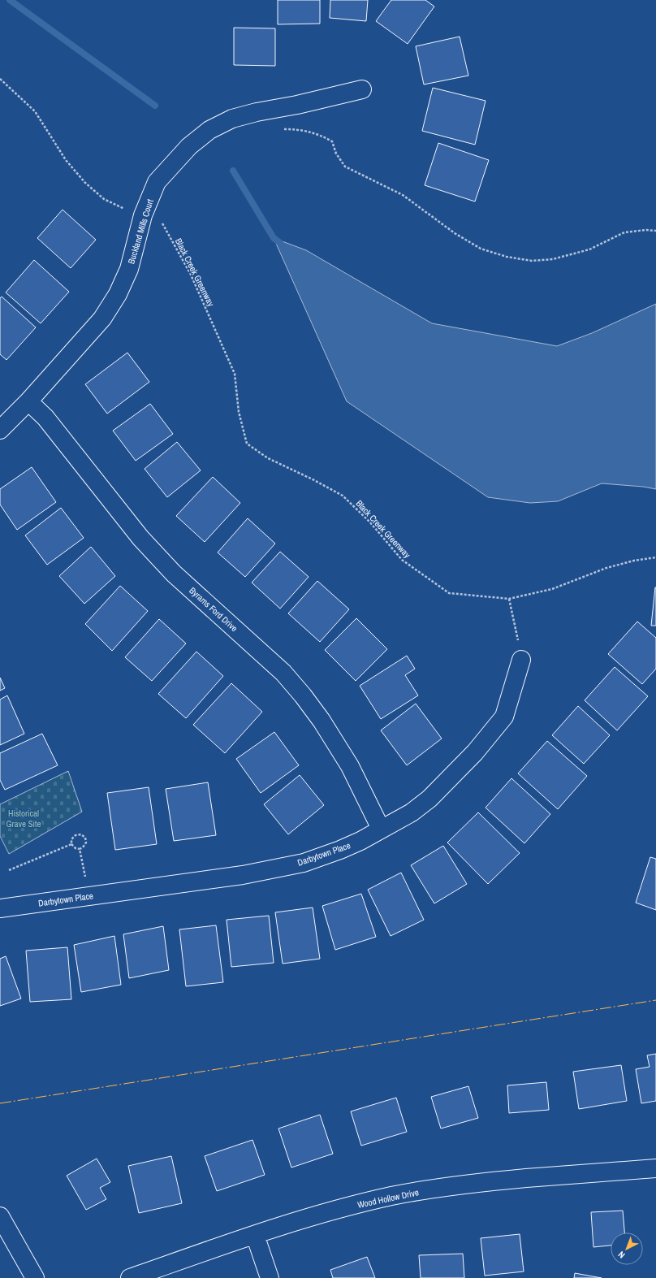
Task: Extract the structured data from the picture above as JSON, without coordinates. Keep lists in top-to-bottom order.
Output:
{
  "streets": {
    "street": [
      "Buckland Mills Court",
      "Byrams Ford Drive",
      "Darbytown Place",
      "Wood Hollow Drive"
    ],
    "path": ["Black Creek Greenway"]
  },
  "crossings": [
    ["Buckland Mills Court", "Byrams Ford Drive"],
    ["Byrams Ford Drive", "Darbytown Place"]
  ],
  "parks": ["Historical Grave Site"],
  "north": "bottom left"
}
